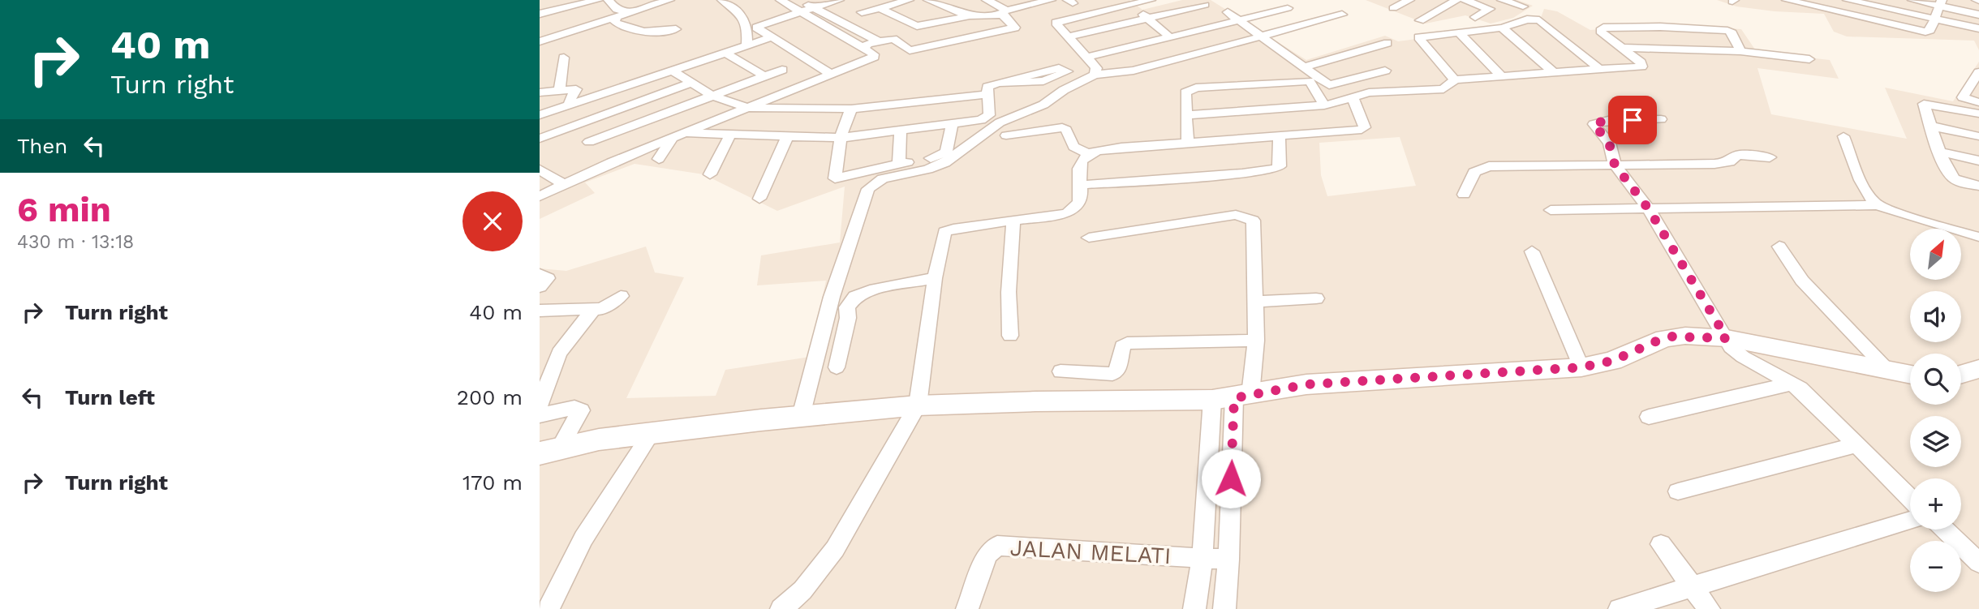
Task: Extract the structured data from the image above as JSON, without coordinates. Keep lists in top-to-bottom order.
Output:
{
  "streets": {
    "street": ["JALAN MELATI"]
  },
  "north": "top right",
  "page": {
    "turn": ["40 m", "Turn right"],
    "then": "Then",
    "heading": ["6 min", "430 m · 13:18"],
    "map_buttons": ["+", "−"],
    "list": [
      {
        "name": "Turn right",
        "value": "40 m"
      },
      {
        "name": "Turn left",
        "value": "200 m"
      },
      {
        "name": "Turn right",
        "value": "170 m"
      }
    ]
  }
}
